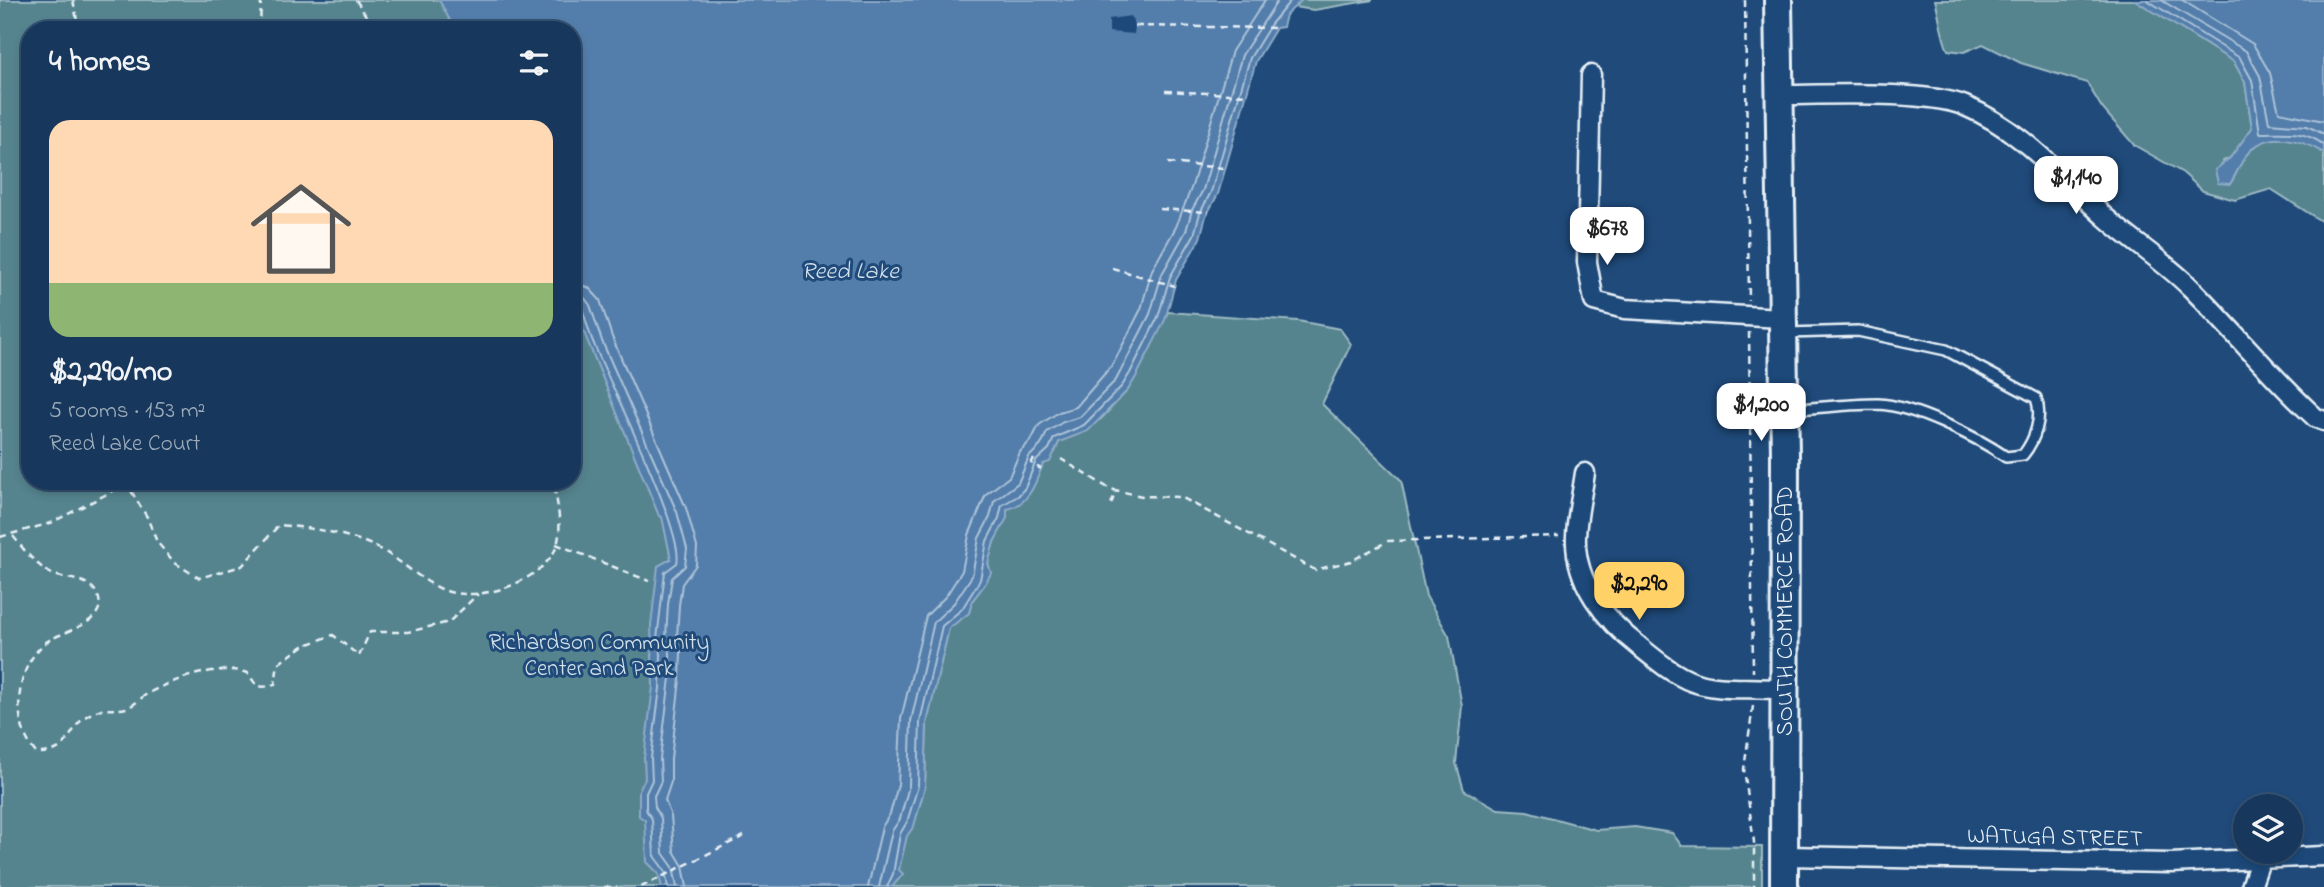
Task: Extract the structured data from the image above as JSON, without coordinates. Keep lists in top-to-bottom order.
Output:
{
  "streets": {
    "street": ["SOUTH COMMERCE ROAD", "WATUGA STREET"]
  },
  "crossings": [
    ["SOUTH COMMERCE ROAD", "WATUGA STREET"]
  ],
  "water": ["Reed Lake"],
  "parks": ["Richardson Community Center and Park"],
  "page": {
    "heading": "4 homes",
    "list": [
      {
        "name": "$2,290/mo",
        "note": "5 rooms · 153 m² · Reed Lake Court"
      }
    ],
    "price": [
      "$1,140",
      "$678",
      "$1,200",
      "$2,290"
    ]
  }
}
